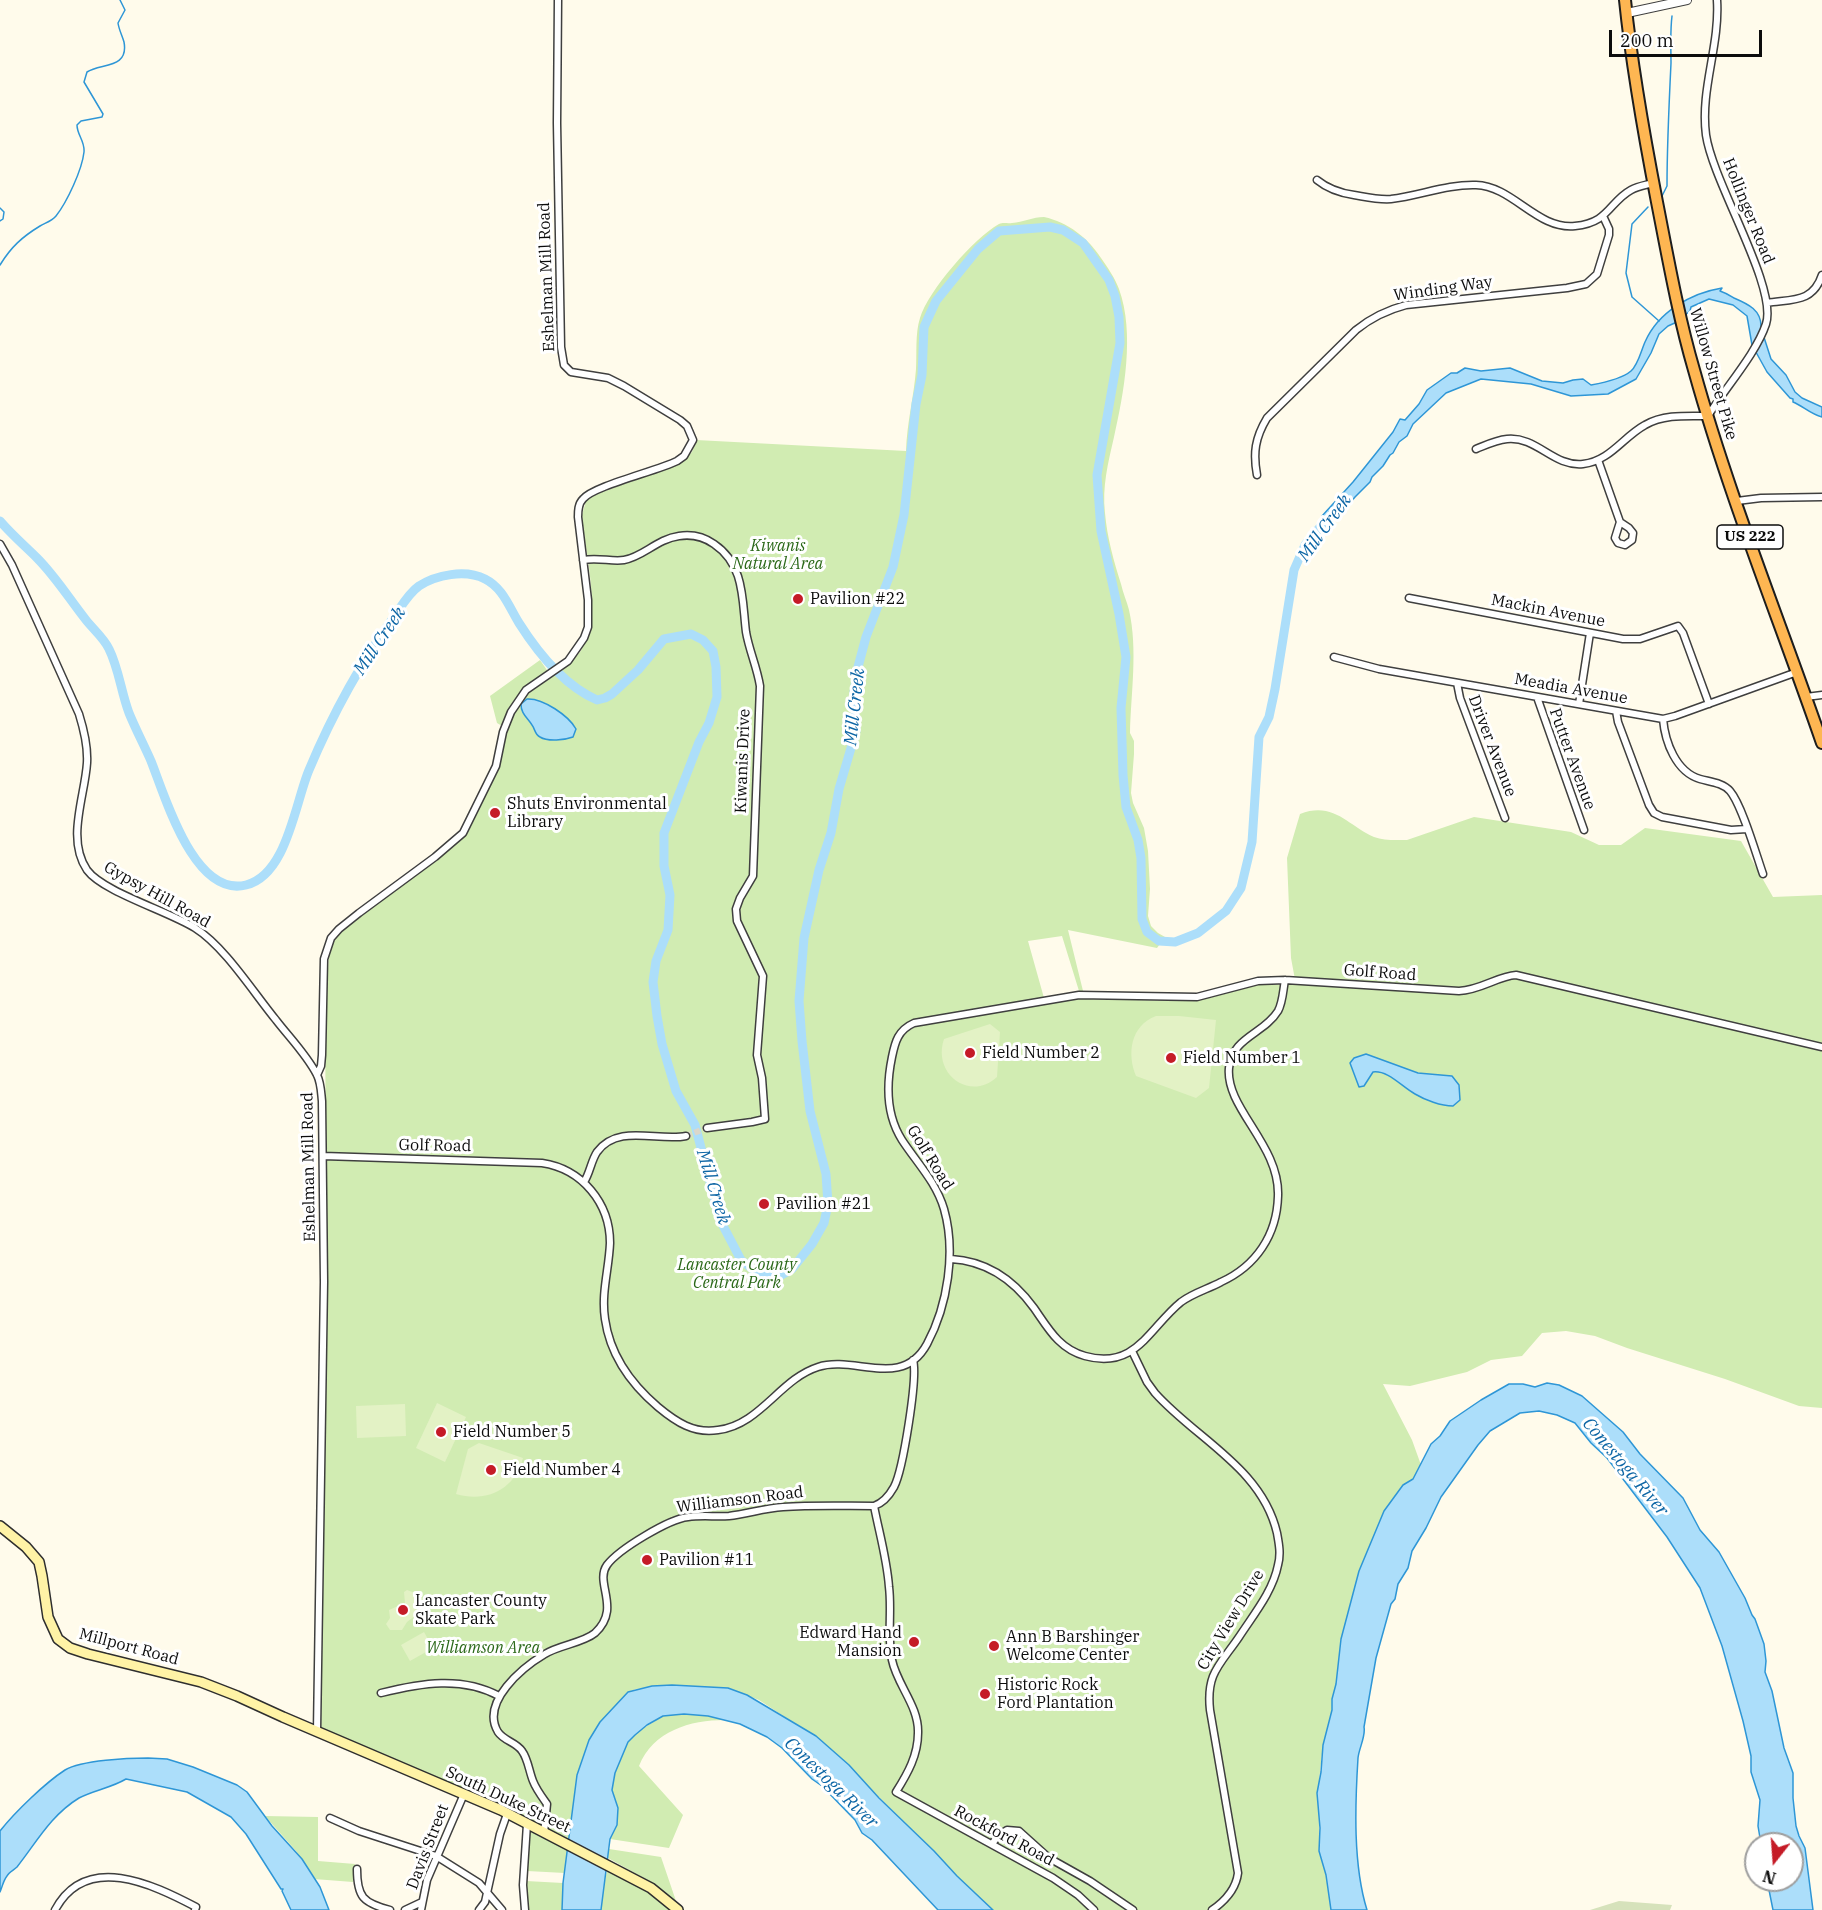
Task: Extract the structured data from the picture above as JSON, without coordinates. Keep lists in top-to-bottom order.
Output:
{
  "streets": {
    "highway": ["Willow Street Pike", "US 222"],
    "main road": ["Millport Road", "South Duke Street"],
    "street": [
      "Hollinger Road",
      "Eshelman Mill Road",
      "Winding Way",
      "Mackin Avenue",
      "Meadia Avenue",
      "Driver Avenue",
      "Putter Avenue",
      "Kiwanis Drive",
      "Gypsy Hill Road",
      "Golf Road",
      "Williamson Road",
      "City View Drive",
      "Rockford Road",
      "Davis Street"
    ]
  },
  "crossings": [
    ["Hollinger Road", "Willow Street Pike"],
    ["Eshelman Mill Road", "Kiwanis Drive"],
    ["Eshelman Mill Road", "Gypsy Hill Road"],
    ["Eshelman Mill Road", "Golf Road"],
    ["Eshelman Mill Road", "Millport Road"],
    ["Eshelman Mill Road", "South Duke Street"],
    ["Willow Street Pike", "Meadia Avenue"],
    ["Mackin Avenue", "Meadia Avenue"],
    ["Meadia Avenue", "Driver Avenue"],
    ["Meadia Avenue", "Putter Avenue"],
    ["Williamson Road", "Rockford Road"],
    ["Millport Road", "South Duke Street"],
    ["South Duke Street", "Davis Street"]
  ],
  "water": ["Mill Creek", "Conestoga River"],
  "parks": ["Kiwanis Natural Area", "Lancaster County Central Park", "Williamson Area"],
  "places": [
    "Pavilion #22",
    "Shuts Environmental Library",
    "Field Number 2",
    "Field Number 1",
    "Pavilion #21",
    "Field Number 5",
    "Field Number 4",
    "Pavilion #11",
    "Lancaster County Skate Park",
    "Edward Hand Mansion",
    "Ann B Barshinger Welcome Center",
    "Historic Rock Ford Plantation"
  ],
  "scale_bar": "200 m",
  "north": "bottom"
}
